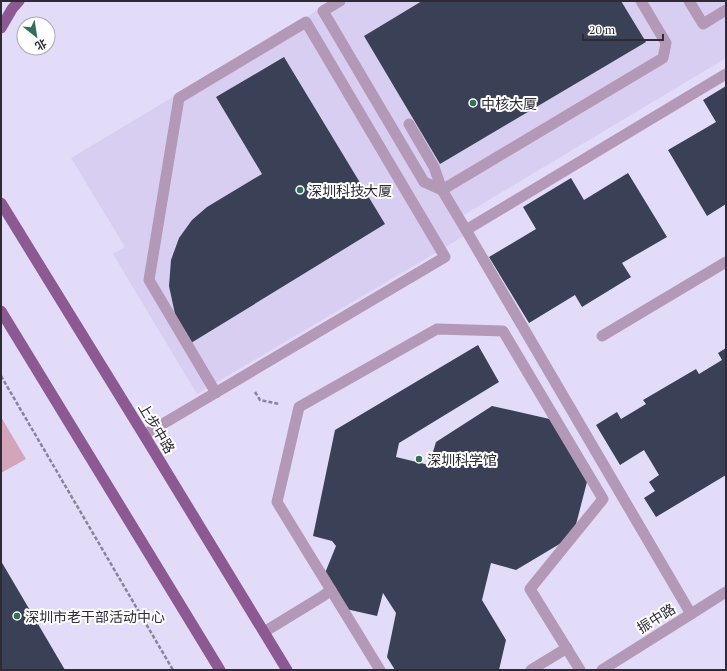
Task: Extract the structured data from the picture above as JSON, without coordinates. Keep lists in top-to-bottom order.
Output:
{
  "streets": {
    "main road": ["上步中路"],
    "street": ["振中路"]
  },
  "places": [
    "中核大厦",
    "深圳科技大厦",
    "深圳科学馆",
    "深圳市老干部活动中心"
  ],
  "scale_bar": "20 m",
  "north": "bottom right"
}
